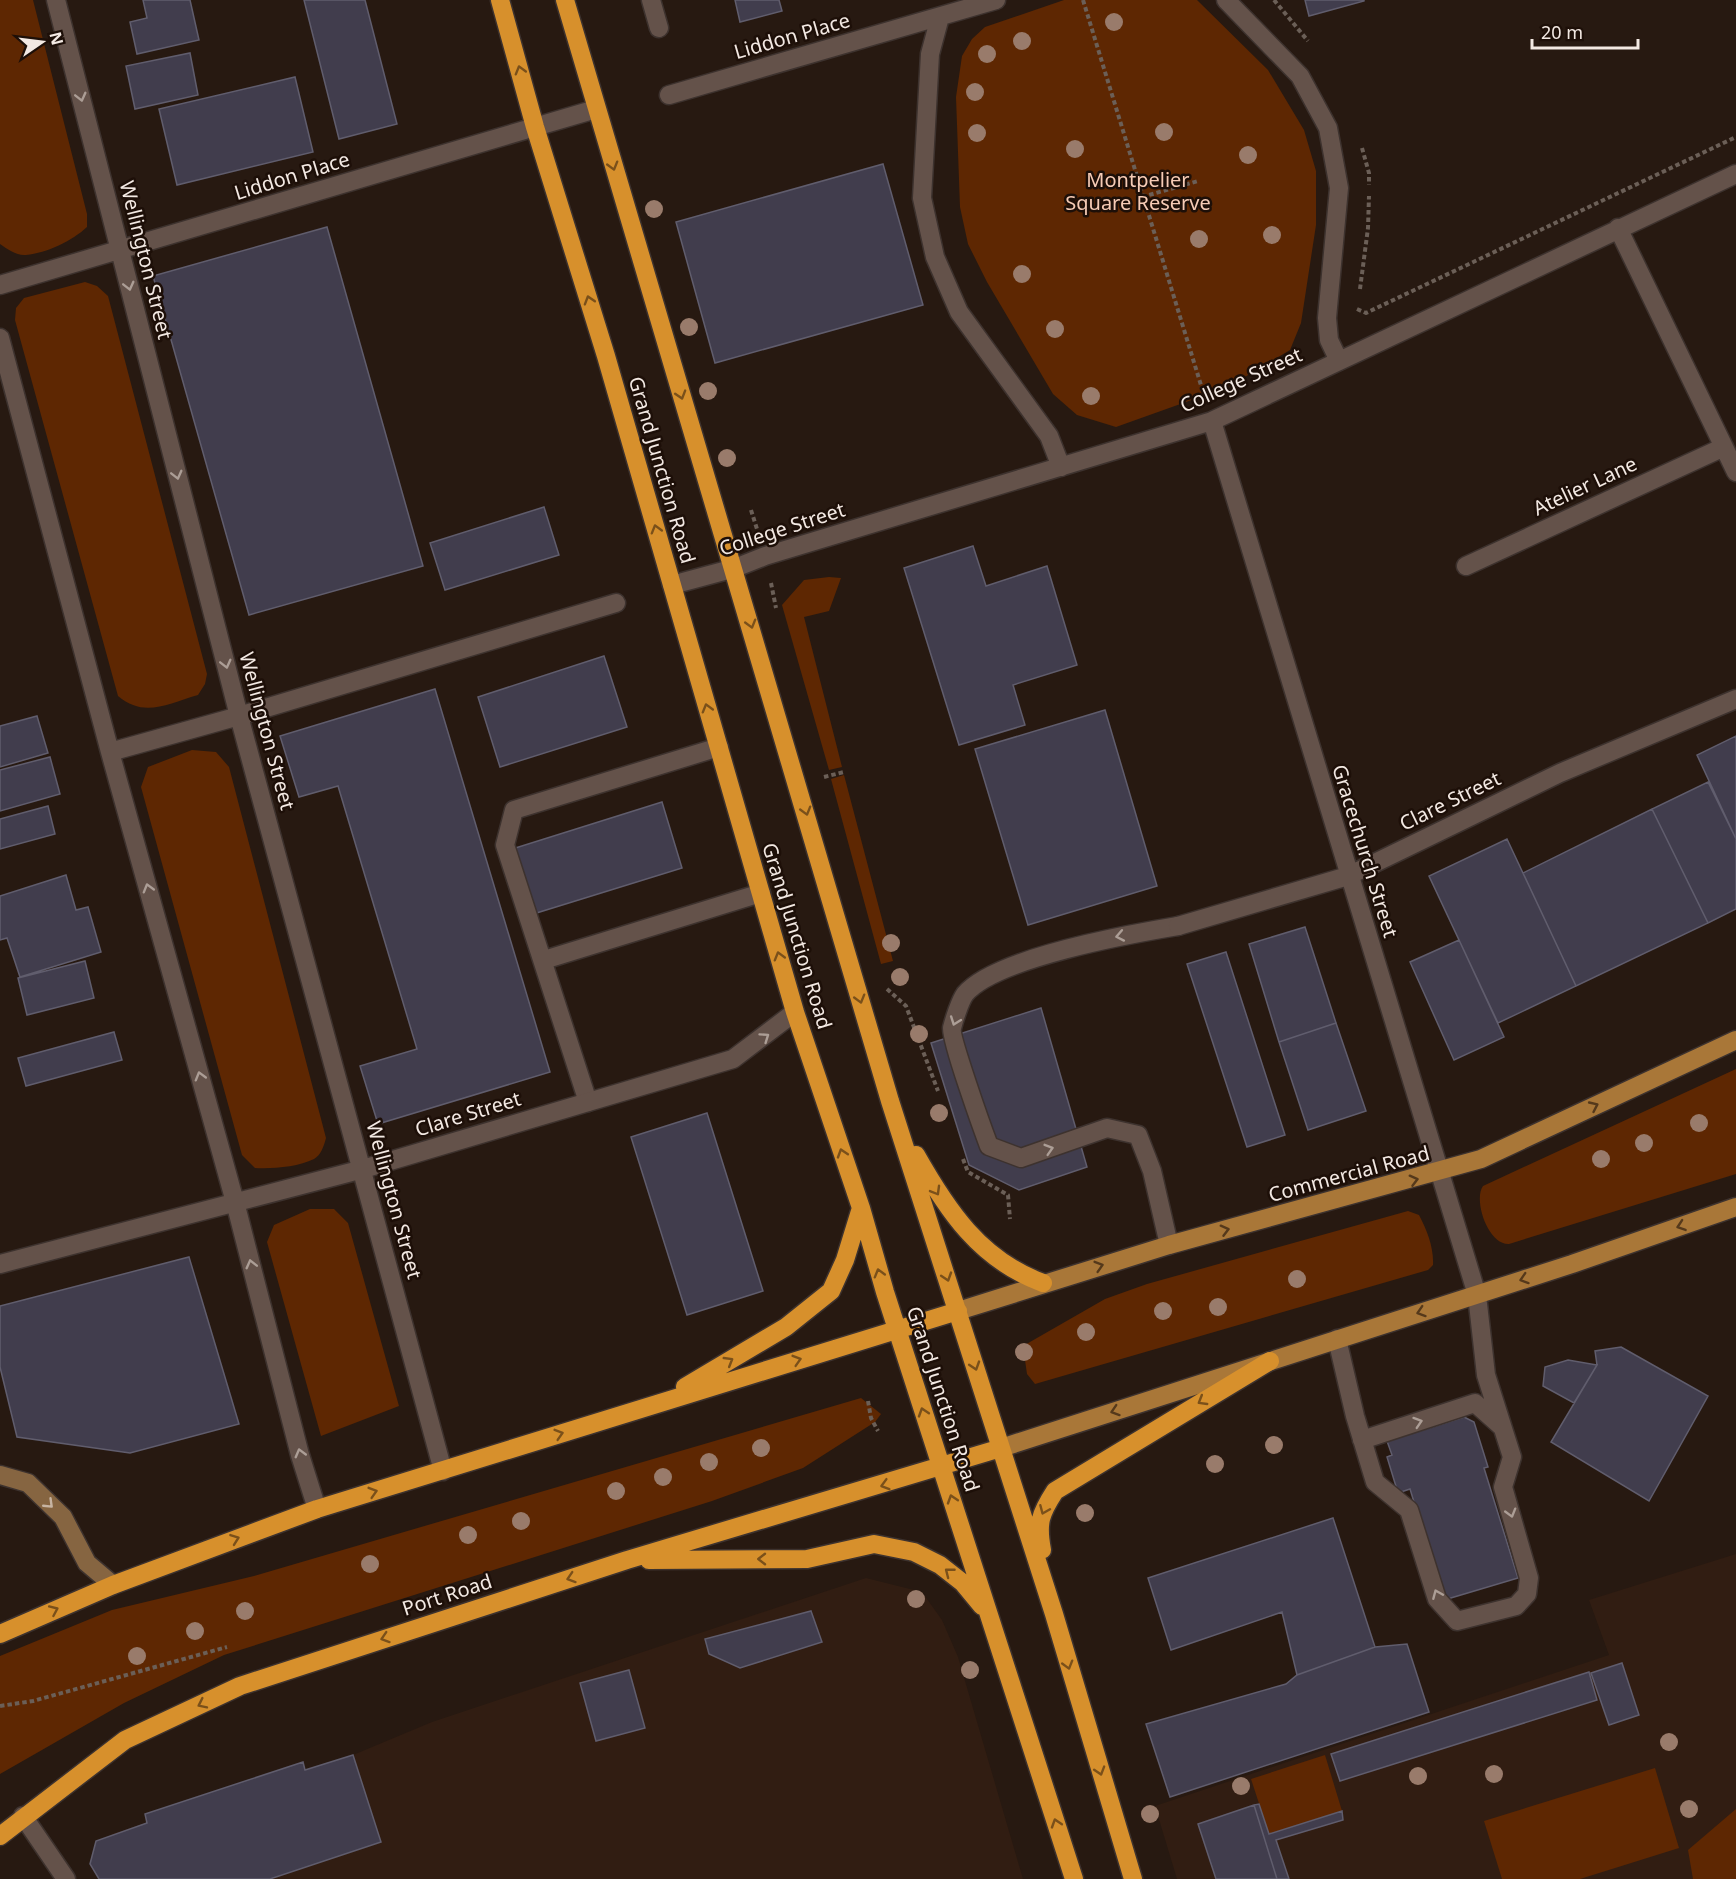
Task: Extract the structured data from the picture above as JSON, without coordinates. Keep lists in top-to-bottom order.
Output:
{
  "streets": {
    "highway": ["Grand Junction Road", "Port Road"],
    "main road": ["Commercial Road"],
    "street": [
      "Liddon Place",
      "Wellington Street",
      "College Street",
      "Atelier Lane",
      "Clare Street",
      "Gracechurch Street"
    ]
  },
  "crossings": [
    ["Liddon Place", "Wellington Street"],
    ["Liddon Place", "Grand Junction Road"],
    ["Wellington Street", "Clare Street"],
    ["College Street", "Grand Junction Road"],
    ["College Street", "Gracechurch Street"],
    ["Grand Junction Road", "Clare Street"],
    ["Grand Junction Road", "Commercial Road"],
    ["Grand Junction Road", "Port Road"],
    ["Clare Street", "Gracechurch Street"],
    ["Clare Street", "Commercial Road"],
    ["Gracechurch Street", "Commercial Road"]
  ],
  "parks": ["Montpelier Square Reserve"],
  "scale_bar": "20 m",
  "north": "right"
}
